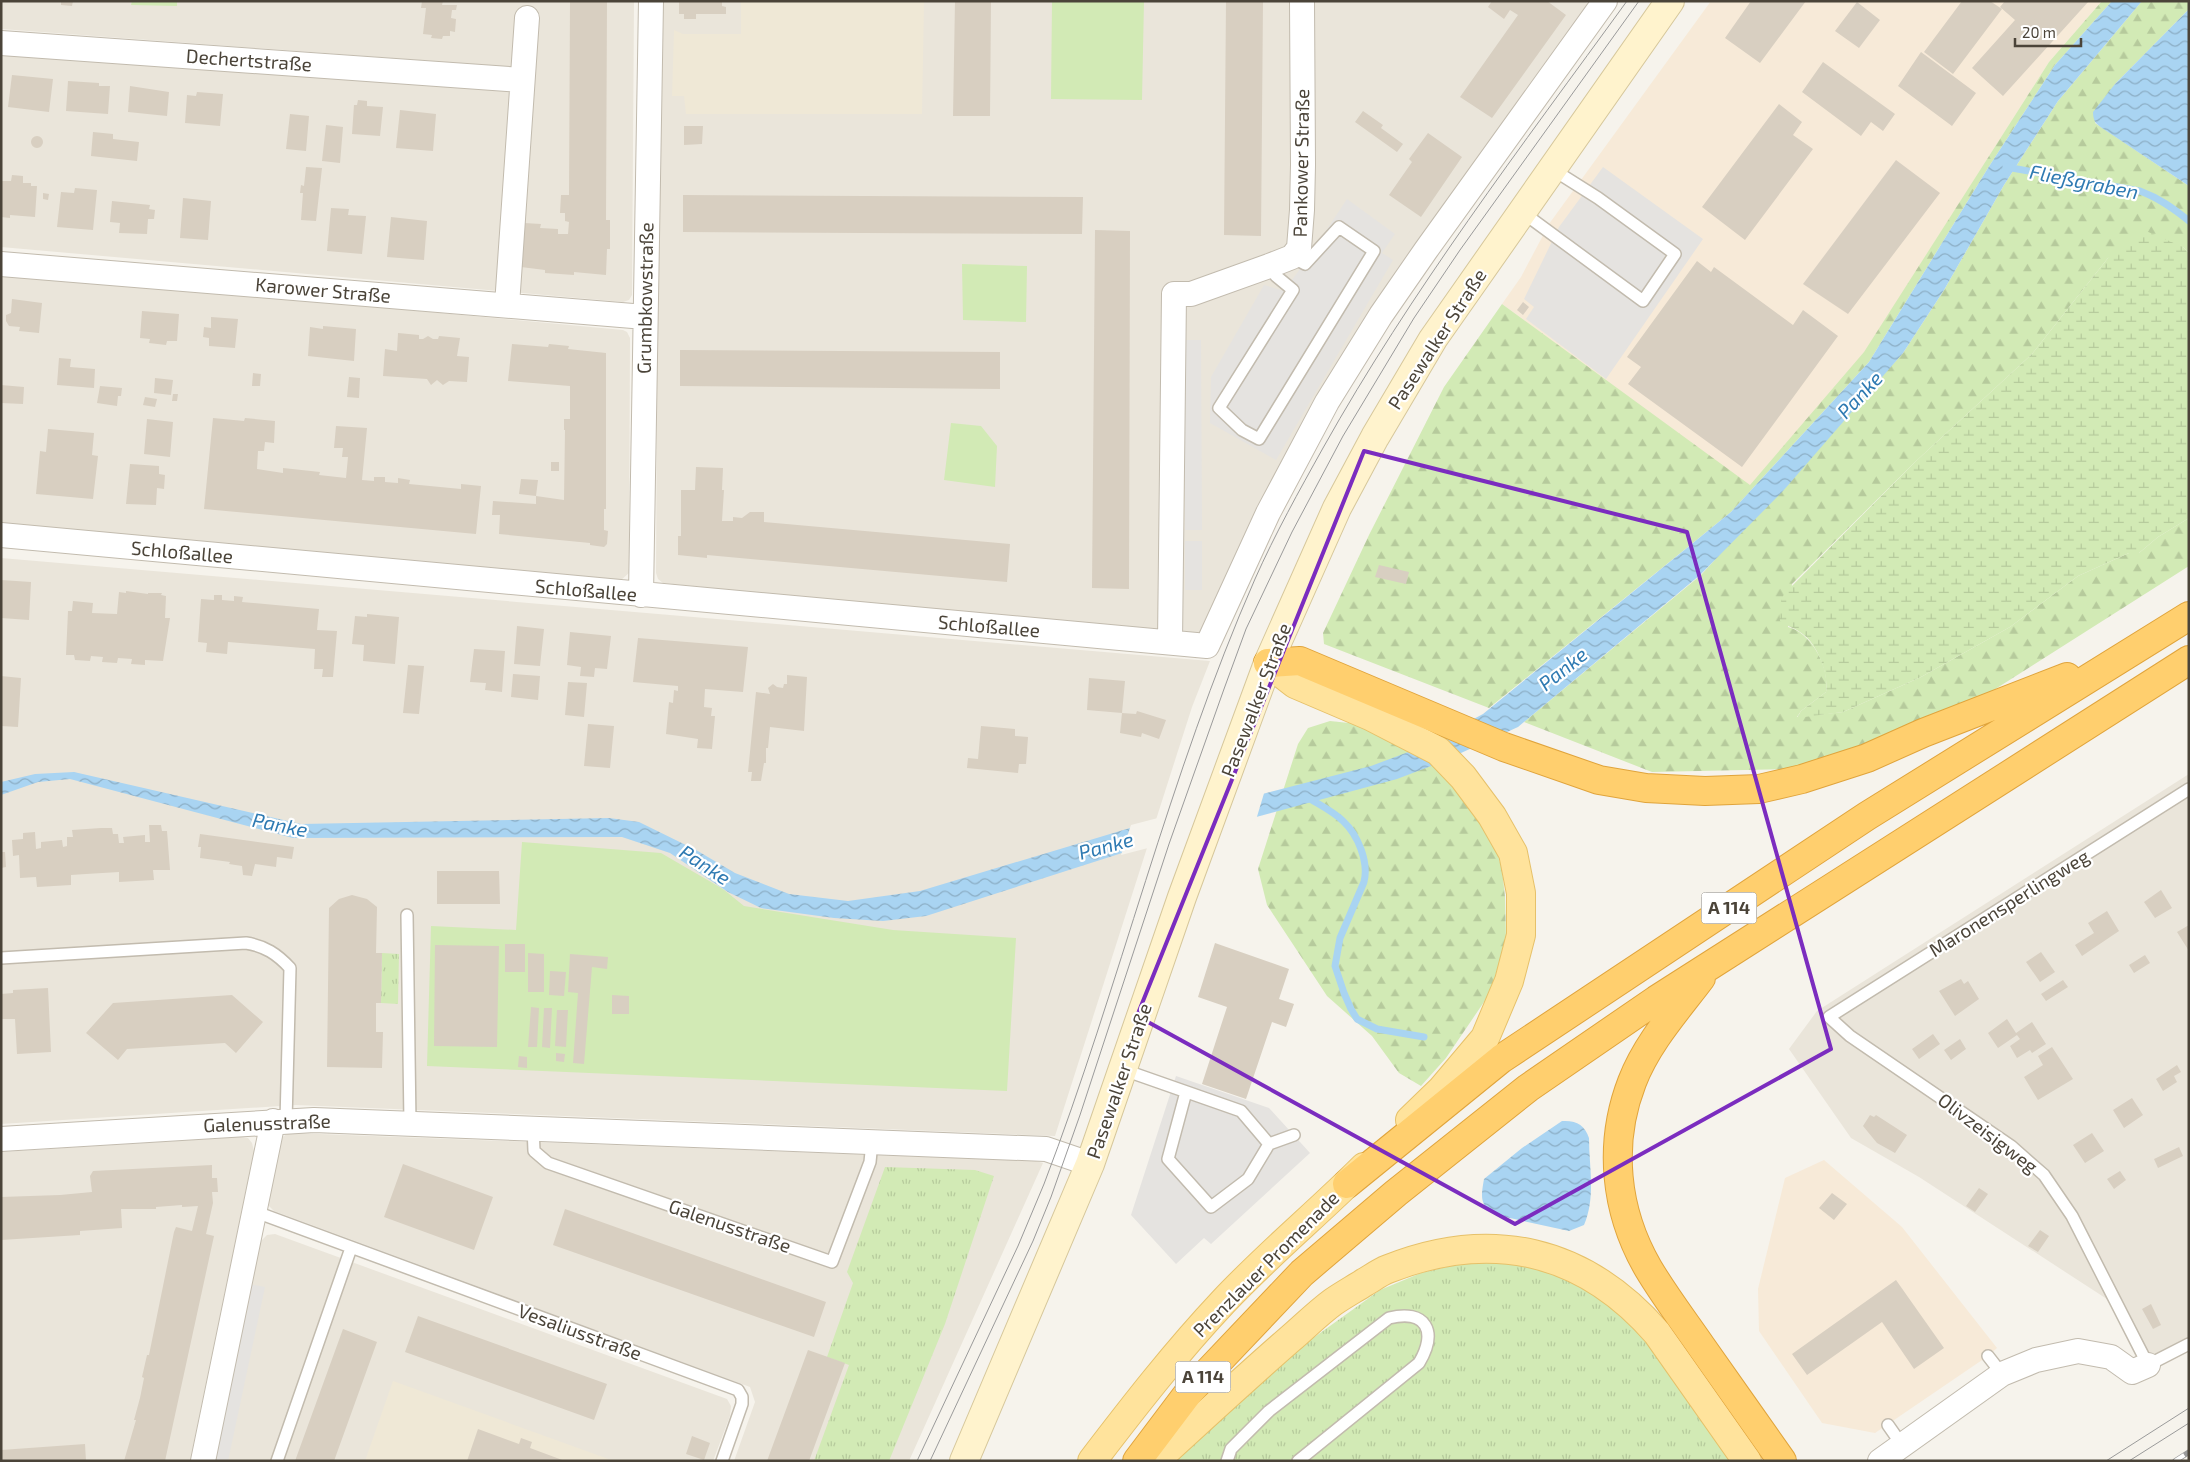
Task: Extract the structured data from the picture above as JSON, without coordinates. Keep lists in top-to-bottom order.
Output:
{
  "streets": {
    "highway": ["A 114"],
    "main road": ["Pasewalker Straße", "Prenzlauer Promenade"],
    "street": [
      "Dechertstraße",
      "Pankower Straße",
      "Karower Straße",
      "Grumbkowstraße",
      "Schloßallee",
      "Galenusstraße"
    ],
    "lane": ["Maronensperlingweg", "Olivzeisigweg", "Vesaliusstraße"]
  },
  "crossings": [
    ["Pankower Straße", "Schloßallee"],
    ["Karower Straße", "Grumbkowstraße"],
    ["Grumbkowstraße", "Schloßallee"],
    ["Pasewalker Straße", "Galenusstraße"],
    ["Pasewalker Straße", "Prenzlauer Promenade"],
    ["Maronensperlingweg", "Olivzeisigweg"],
    ["A 114", "Prenzlauer Promenade"]
  ],
  "water": ["Fließgraben", "Panke"],
  "scale_bar": "20 m"
}
